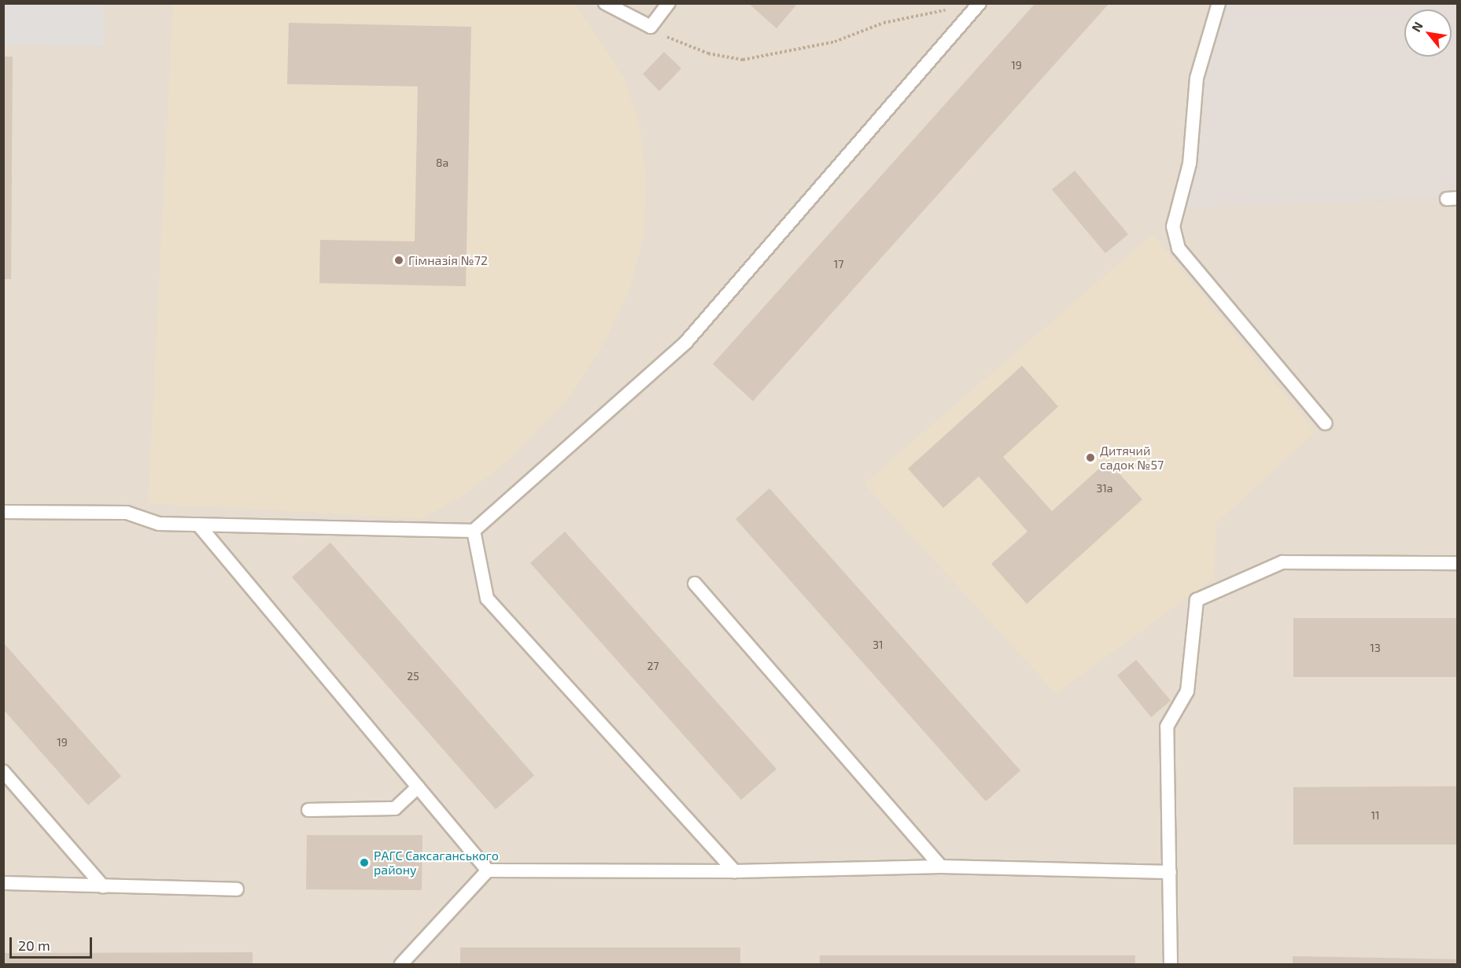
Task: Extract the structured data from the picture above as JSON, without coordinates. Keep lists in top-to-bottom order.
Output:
{
  "places": ["Гімназія №72", "Дитячий садок №57", "РАГС Саксаганського району"],
  "house_numbers": [
    "19",
    "8а",
    "17",
    "31а",
    "31",
    "13",
    "27",
    "25",
    "19",
    "11"
  ],
  "scale_bar": "20 m",
  "north": "top left"
}
